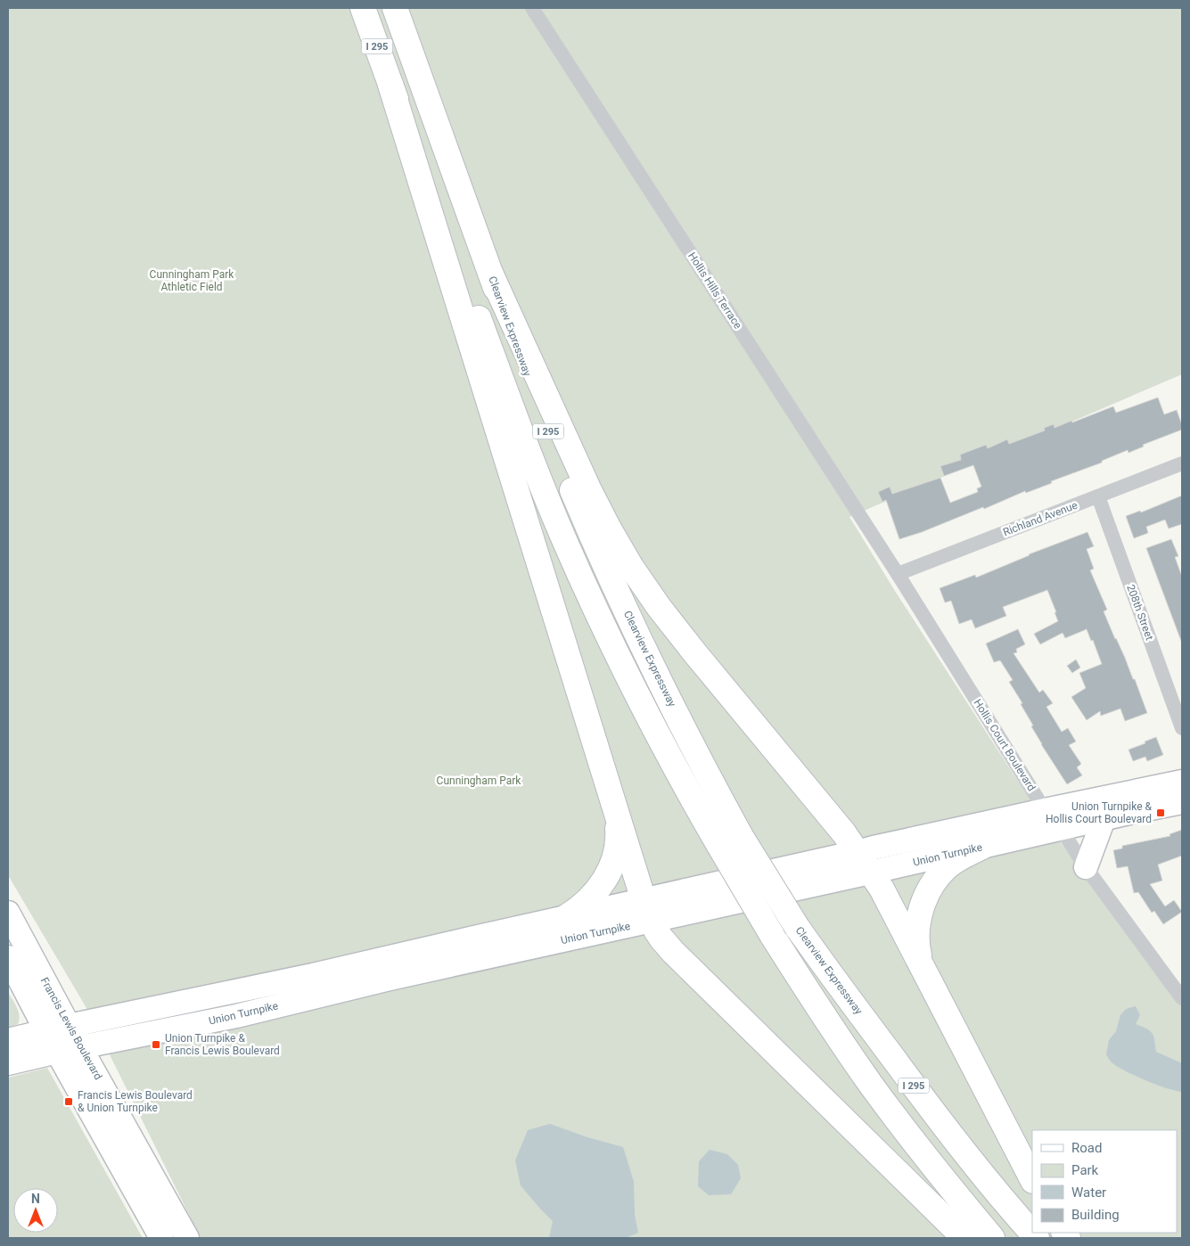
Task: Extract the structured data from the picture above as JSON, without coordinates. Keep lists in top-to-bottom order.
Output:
{
  "streets": {
    "highway": ["I 295", "Clearview Expressway"],
    "main road": ["Union Turnpike", "Francis Lewis Boulevard"],
    "street": [
      "Hollis Hills Terrace",
      "Richland Avenue",
      "208th Street",
      "Hollis Court Boulevard"
    ]
  },
  "crossings": [
    ["Hollis Hills Terrace", "Richland Avenue"],
    ["Hollis Hills Terrace", "Hollis Court Boulevard"],
    ["Richland Avenue", "208th Street"],
    ["Richland Avenue", "Hollis Court Boulevard"],
    ["Hollis Court Boulevard", "Union Turnpike"],
    ["Union Turnpike", "Francis Lewis Boulevard"]
  ],
  "parks": ["Cunningham Park Athletic Field", "Cunningham Park"],
  "places": {
    "transit": ["Union Turnpike & Hollis Court Boulevard", "Union Turnpike & Francis Lewis Boulevard", "Francis Lewis Boulevard & Union Turnpike"]
  },
  "legend": [
    "Road",
    "Park",
    "Water",
    "Building"
  ],
  "north": "top"
}
